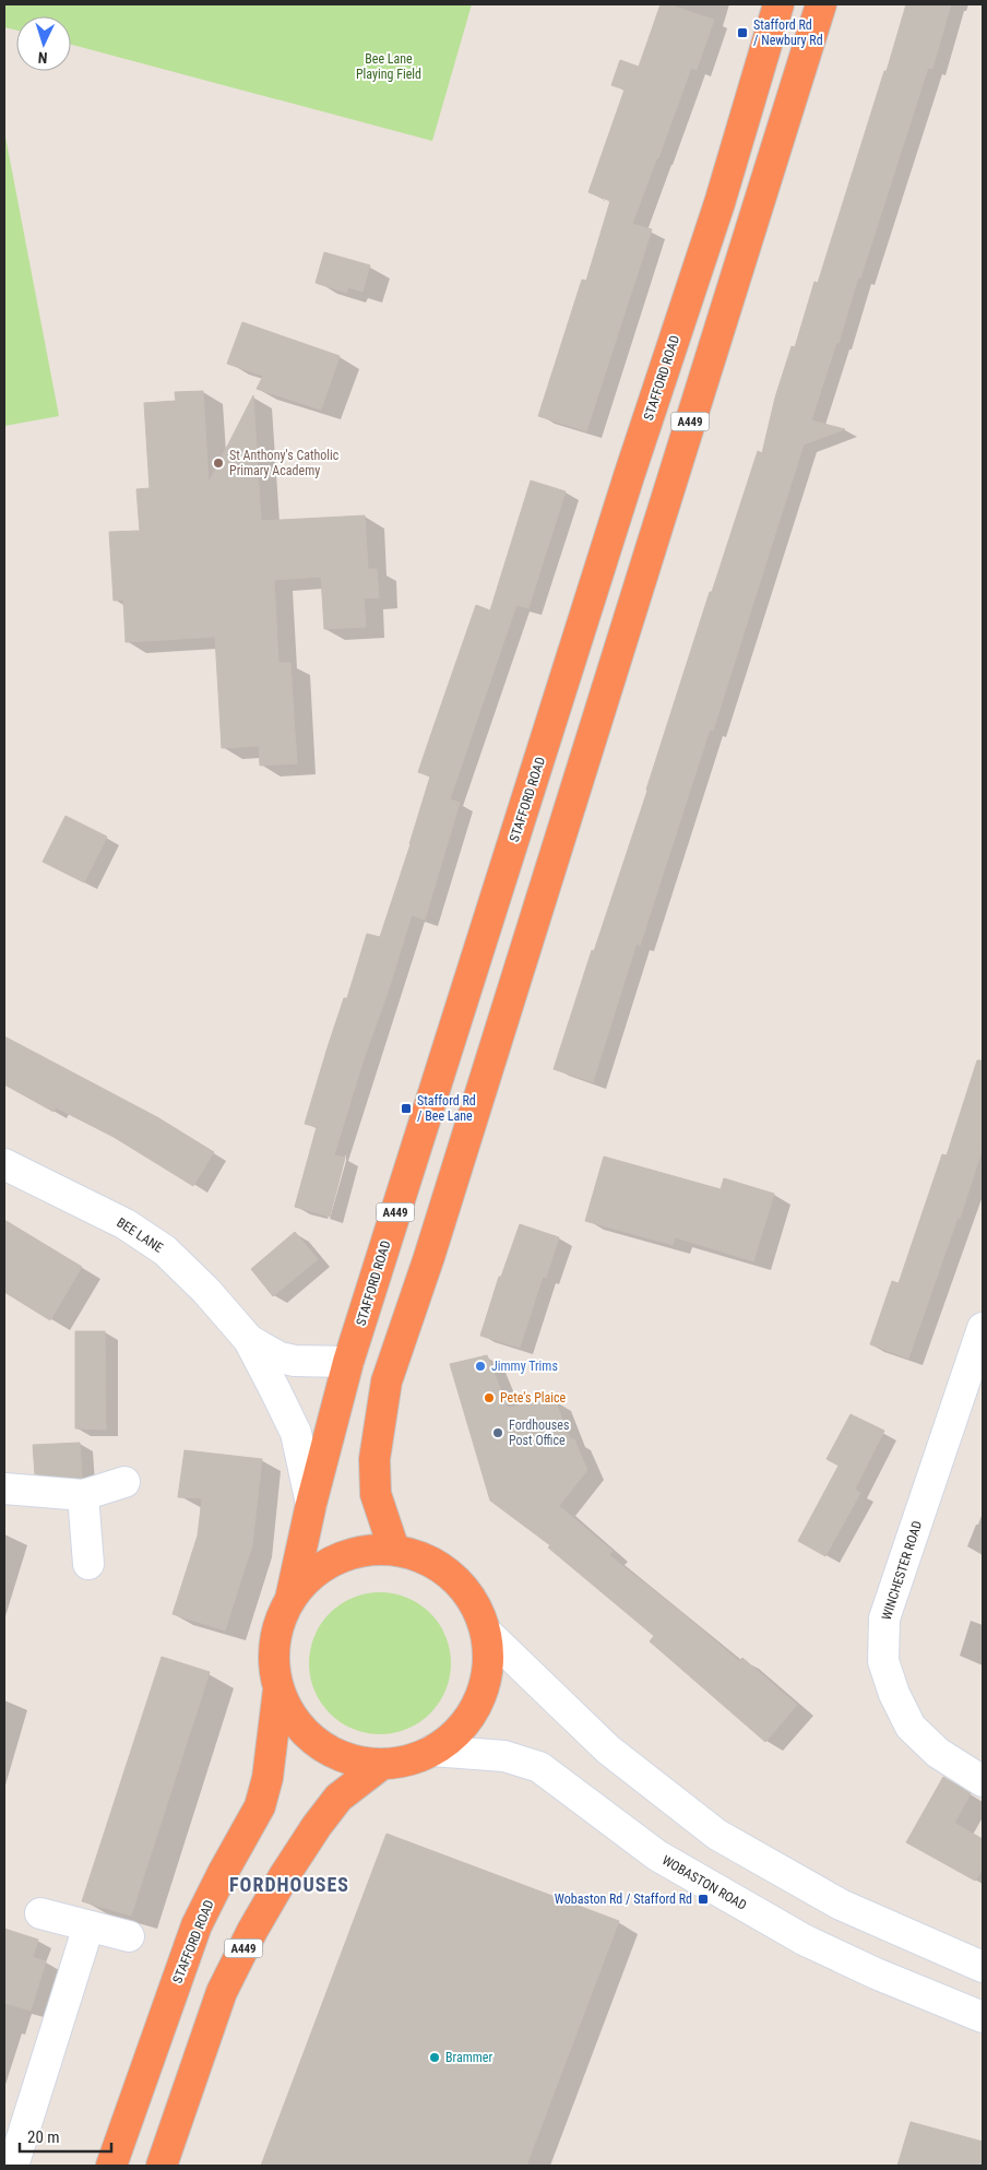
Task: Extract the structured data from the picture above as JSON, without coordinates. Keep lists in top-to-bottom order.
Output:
{
  "streets": {
    "highway": ["STAFFORD ROAD", "A449"],
    "street": ["BEE LANE", "WINCHESTER ROAD", "WOBASTON ROAD"]
  },
  "crossings": [
    ["STAFFORD ROAD", "A449"],
    ["STAFFORD ROAD", "BEE LANE"],
    ["A449", "WOBASTON ROAD"]
  ],
  "districts": ["FORDHOUSES"],
  "parks": ["Bee Lane Playing Field"],
  "places": {
    "transit": ["Stafford Rd / Newbury Rd", "Stafford Rd / Bee Lane", "Wobaston Rd / Stafford Rd"],
    "other": [
      "St Anthony's Catholic Primary Academy",
      "Jimmy Trims",
      "Pete's Plaice",
      "Fordhouses Post Office",
      "Brammer"
    ]
  },
  "scale_bar": "20 m",
  "north": "bottom"
}
